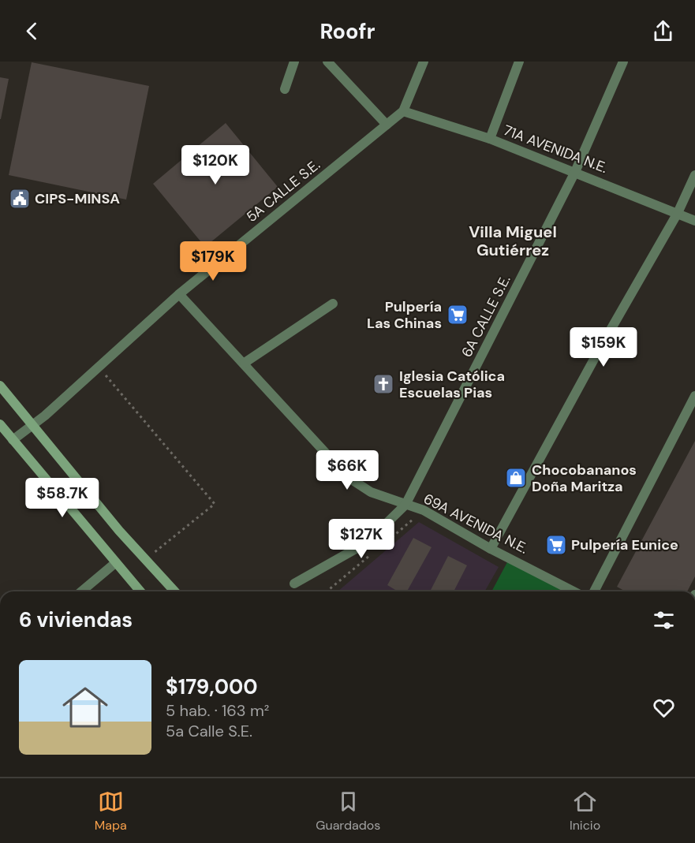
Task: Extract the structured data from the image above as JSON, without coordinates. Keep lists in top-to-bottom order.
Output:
{
  "streets": {
    "street": [
      "71A AVENIDA N.E.",
      "5A CALLE S.E.",
      "6A CALLE S.E.",
      "69A AVENIDA N.E."
    ]
  },
  "crossings": [
    ["71A AVENIDA N.E.", "5A CALLE S.E."],
    ["71A AVENIDA N.E.", "6A CALLE S.E."],
    ["5A CALLE S.E.", "69A AVENIDA N.E."],
    ["6A CALLE S.E.", "69A AVENIDA N.E."]
  ],
  "districts": ["Villa Miguel Gutiérrez"],
  "places": {
    "public building": ["CIPS-MINSA"],
    "supermarket": ["Pulpería Las Chinas", "Pulpería Eunice"],
    "church": ["Iglesia Católica Escuelas Pias"],
    "shop": ["Chocobananos Doña Maritza"]
  },
  "page": {
    "header": "Roofr",
    "price": [
      "$120K",
      "$179K",
      "$159K",
      "$66K",
      "$58.7K",
      "$127K"
    ],
    "heading": "6 viviendas",
    "list": [
      {
        "name": "$179,000",
        "note": "5 hab. · 163 m² · 5a Calle S.E."
      }
    ],
    "tabs": ["Mapa", "Guardados", "Inicio"]
  }
}
